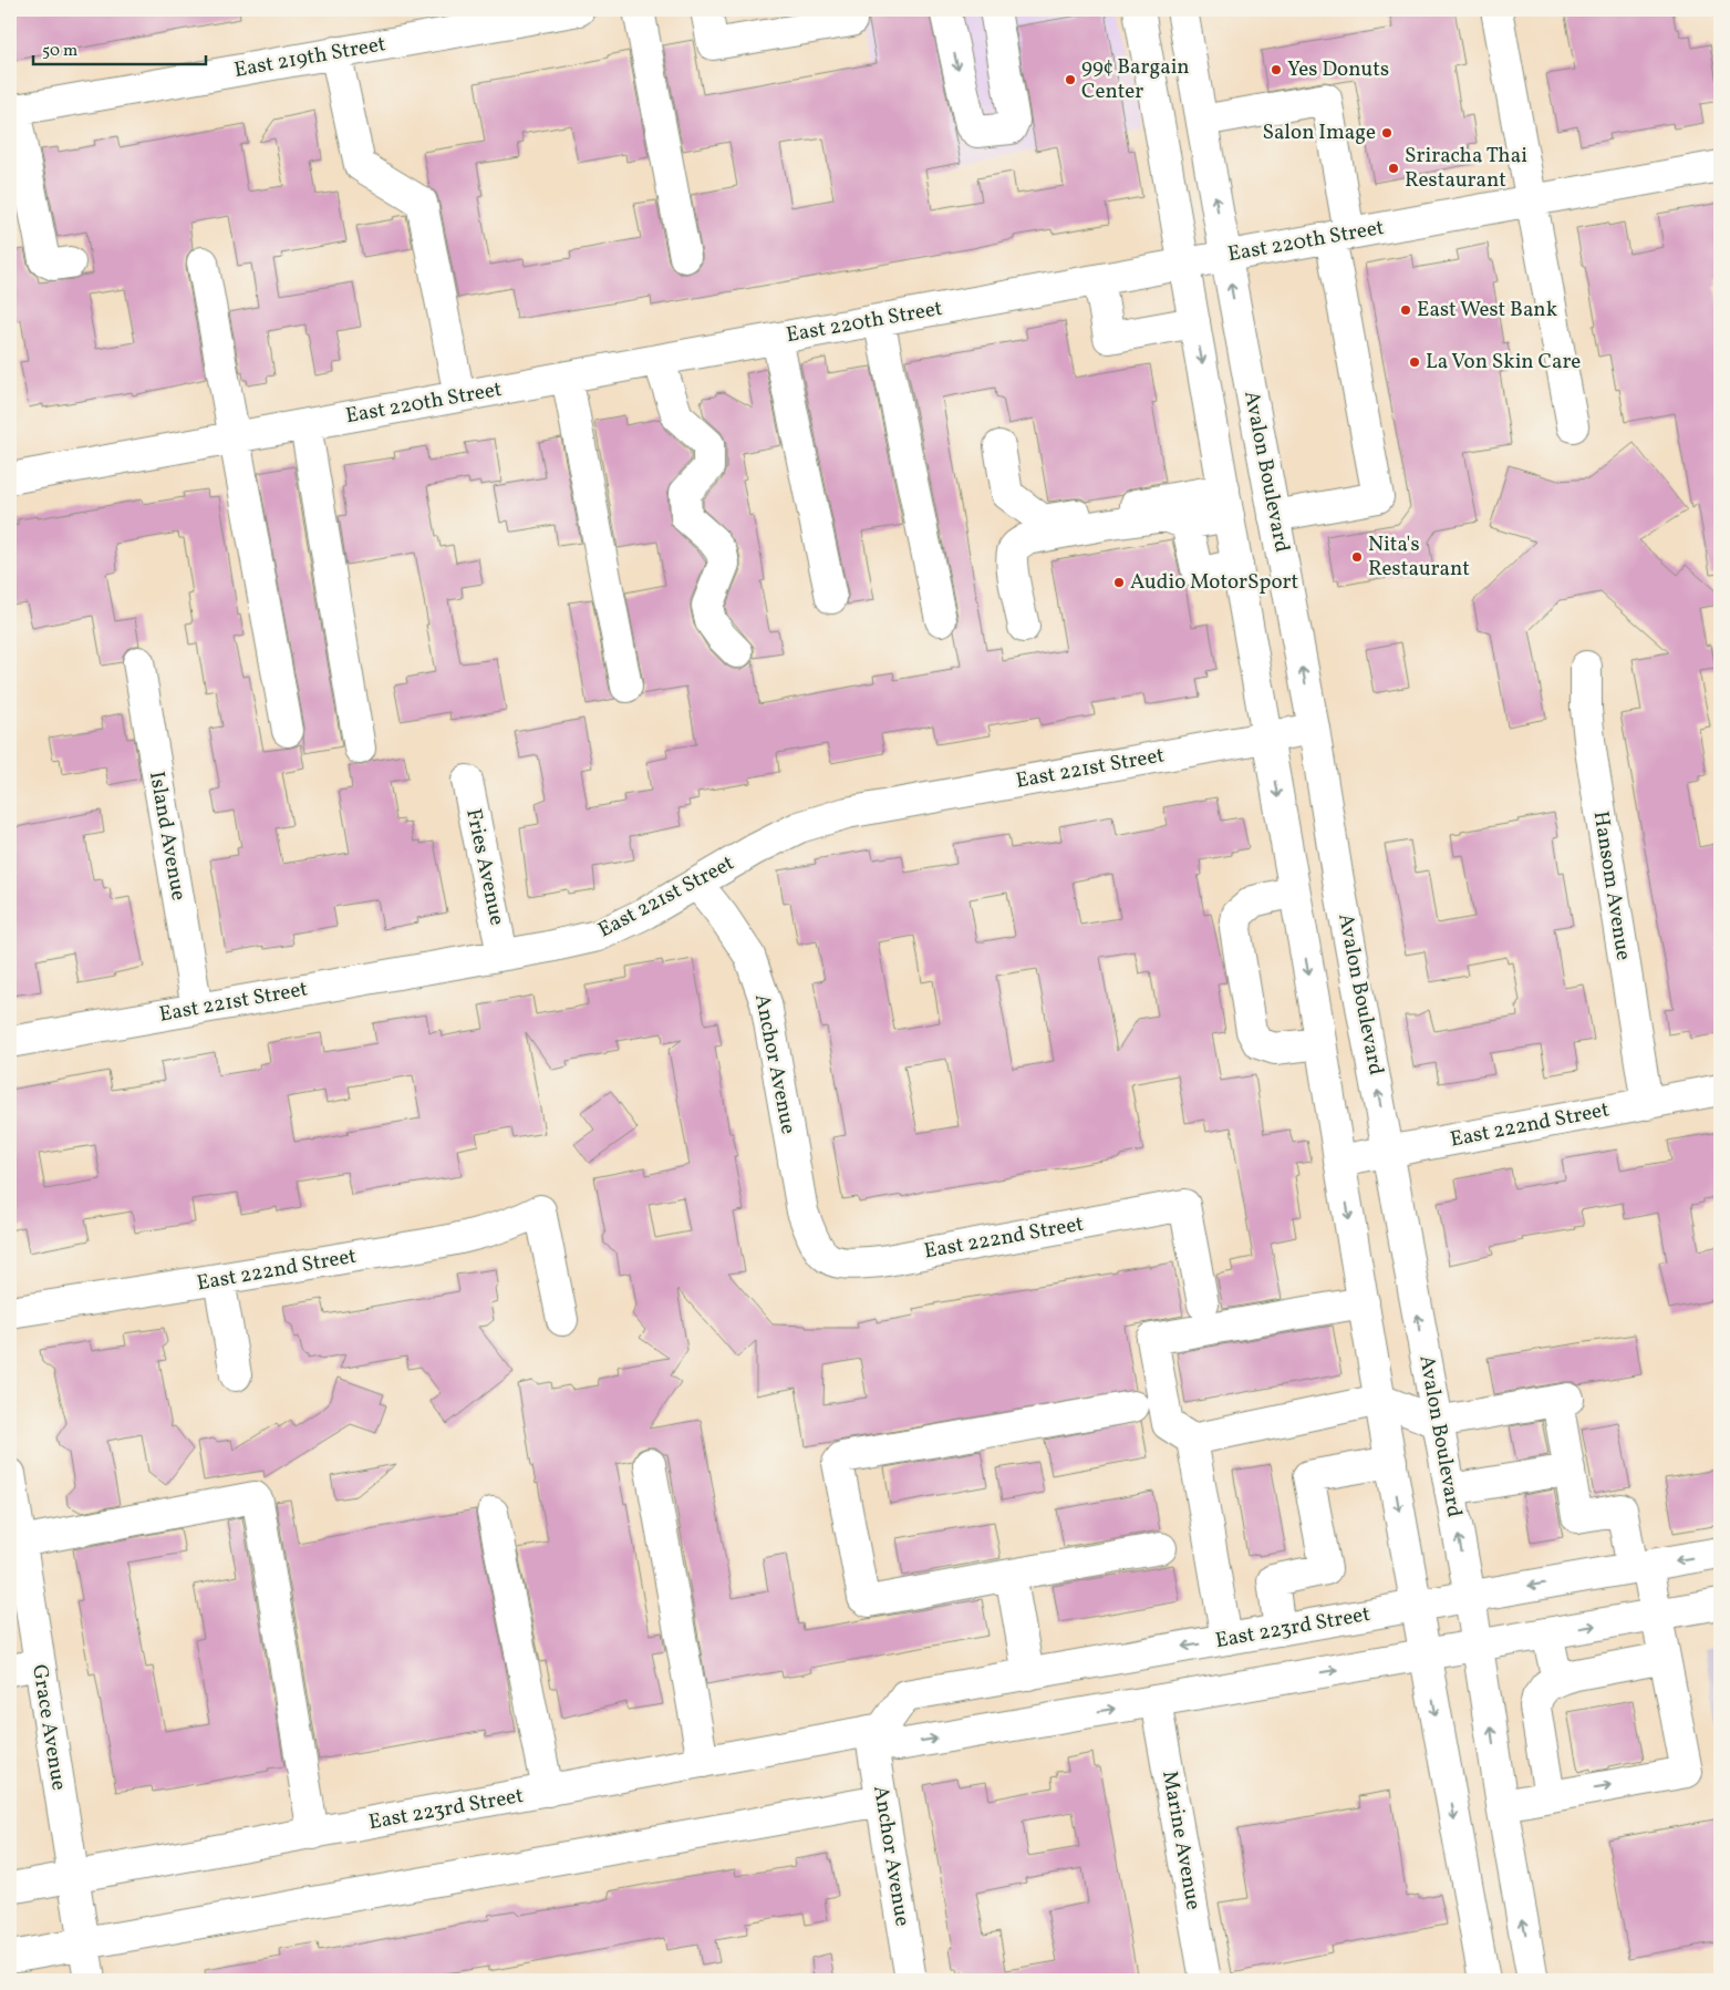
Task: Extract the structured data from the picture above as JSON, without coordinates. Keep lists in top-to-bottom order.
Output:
{
  "streets": {
    "street": [
      "East 219th Street",
      "East 220th Street",
      "Avalon Boulevard",
      "East 221st Street",
      "Island Avenue",
      "Fries Avenue",
      "Hansom Avenue",
      "Anchor Avenue",
      "East 222nd Street",
      "East 223rd Street",
      "Grace Avenue",
      "Marine Avenue"
    ]
  },
  "crossings": [
    ["East 220th Street", "Avalon Boulevard"],
    ["Avalon Boulevard", "East 221st Street"],
    ["Avalon Boulevard", "East 222nd Street"],
    ["Avalon Boulevard", "East 223rd Street"],
    ["East 221st Street", "Island Avenue"],
    ["East 221st Street", "Fries Avenue"],
    ["East 221st Street", "Anchor Avenue"],
    ["Hansom Avenue", "East 222nd Street"],
    ["Anchor Avenue", "East 222nd Street"],
    ["Anchor Avenue", "East 223rd Street"],
    ["East 223rd Street", "Grace Avenue"]
  ],
  "places": [
    "Yes Donuts",
    "99¢ Bargain Center",
    "Salon Image",
    "Sriracha Thai Restaurant",
    "East West Bank",
    "La Von Skin Care",
    "Nita's Restaurant",
    "Audio MotorSport"
  ],
  "scale_bar": "50 m"
}
